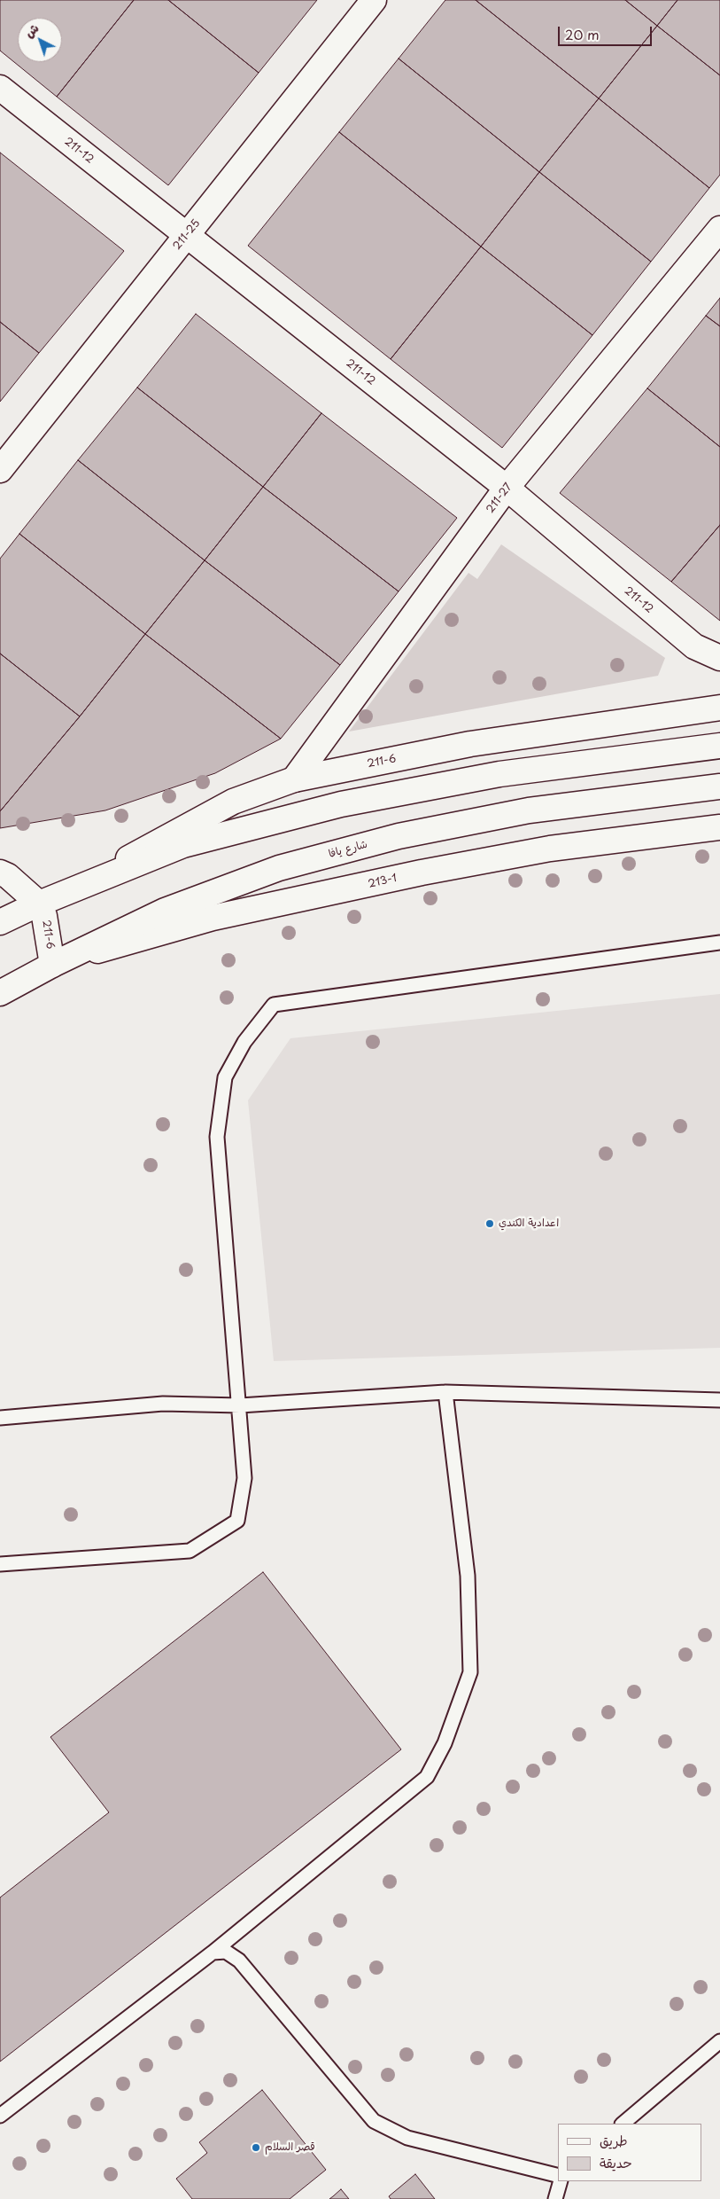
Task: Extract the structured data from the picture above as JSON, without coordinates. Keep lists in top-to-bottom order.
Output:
{
  "streets": {
    "main road": [
      "211-12",
      "211-25",
      "211-27",
      "211-6",
      "شارع يافا",
      "213-1"
    ]
  },
  "crossings": [
    ["211-12", "211-25"],
    ["211-12", "211-27"],
    ["211-27", "211-6"],
    ["211-6", "شارع يافا"],
    ["211-6", "213-1"],
    ["شارع يافا", "213-1"]
  ],
  "places": ["اعدادية الكندي", "قصر السلام"],
  "legend": ["طريق", "حديقة"],
  "scale_bar": "20 m",
  "north": "top left"
}
